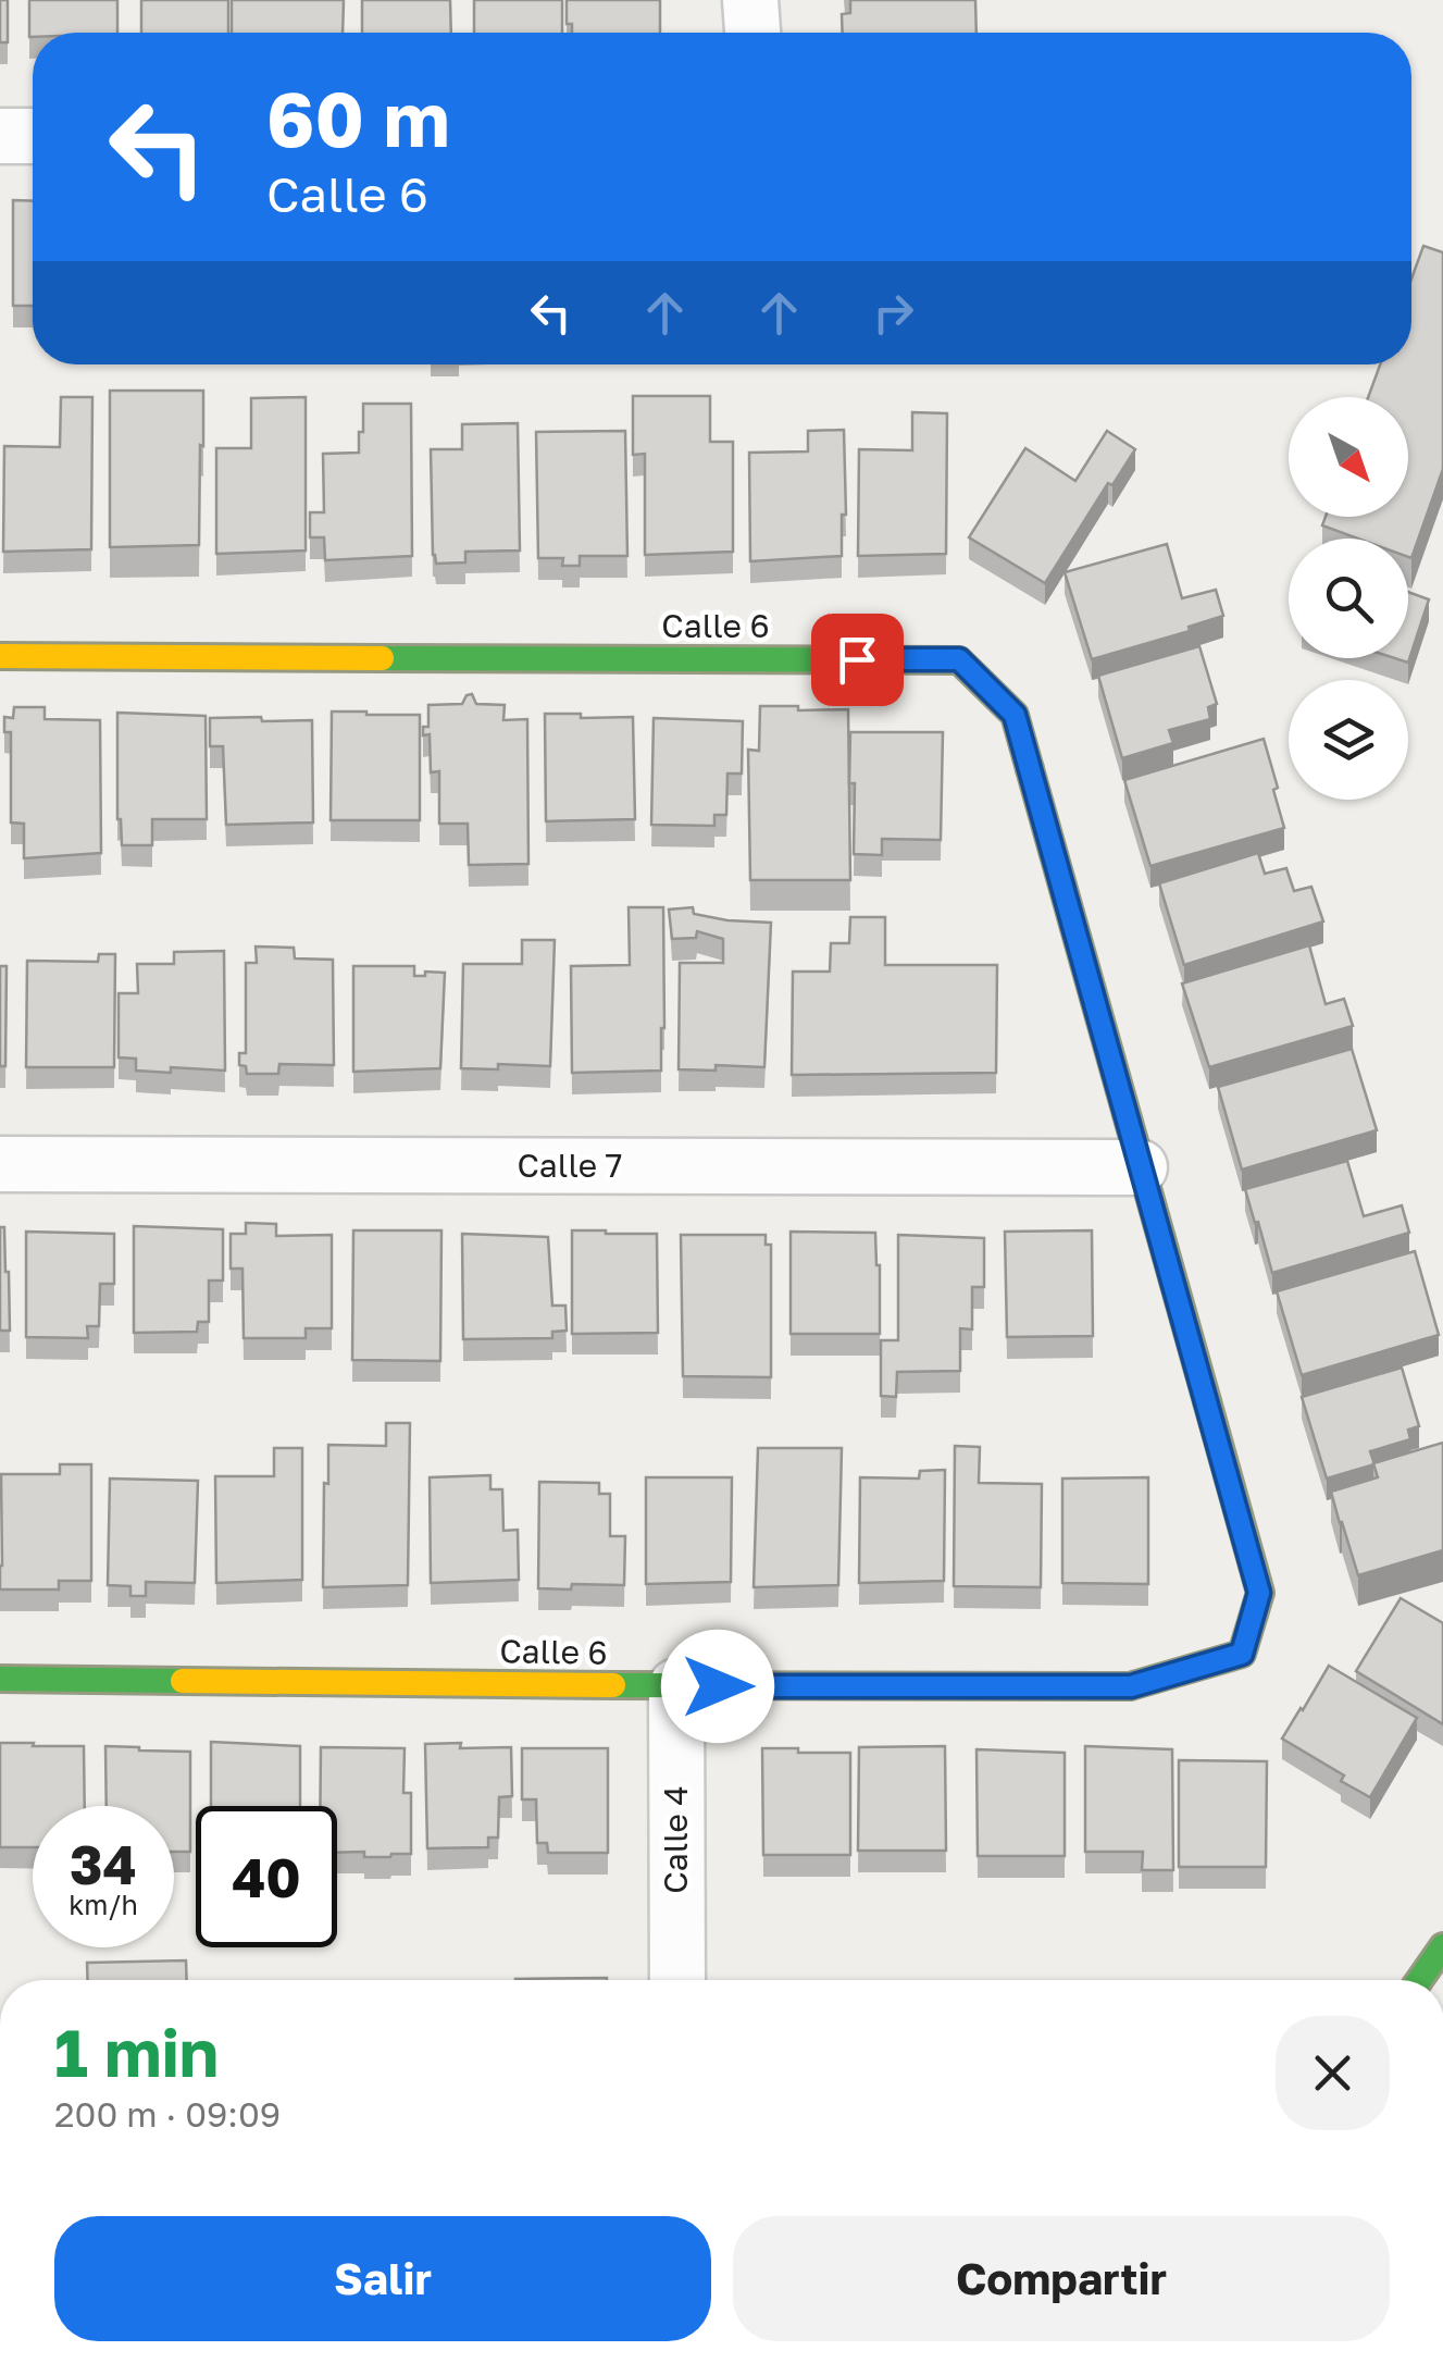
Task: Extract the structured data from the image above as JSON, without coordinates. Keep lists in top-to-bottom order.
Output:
{
  "streets": {
    "street": ["Calle 6", "Calle 7", "Calle 4"]
  },
  "crossings": [
    ["Calle 6", "Calle 7"],
    ["Calle 6", "Calle 4"]
  ],
  "north": "bottom right",
  "page": {
    "turn": ["60 m", "Calle 6"],
    "speed": "34 km/h",
    "limit": "40",
    "heading": ["1 min", "200 m · 09:09"],
    "buttons": ["Salir", "Compartir"]
  }
}
